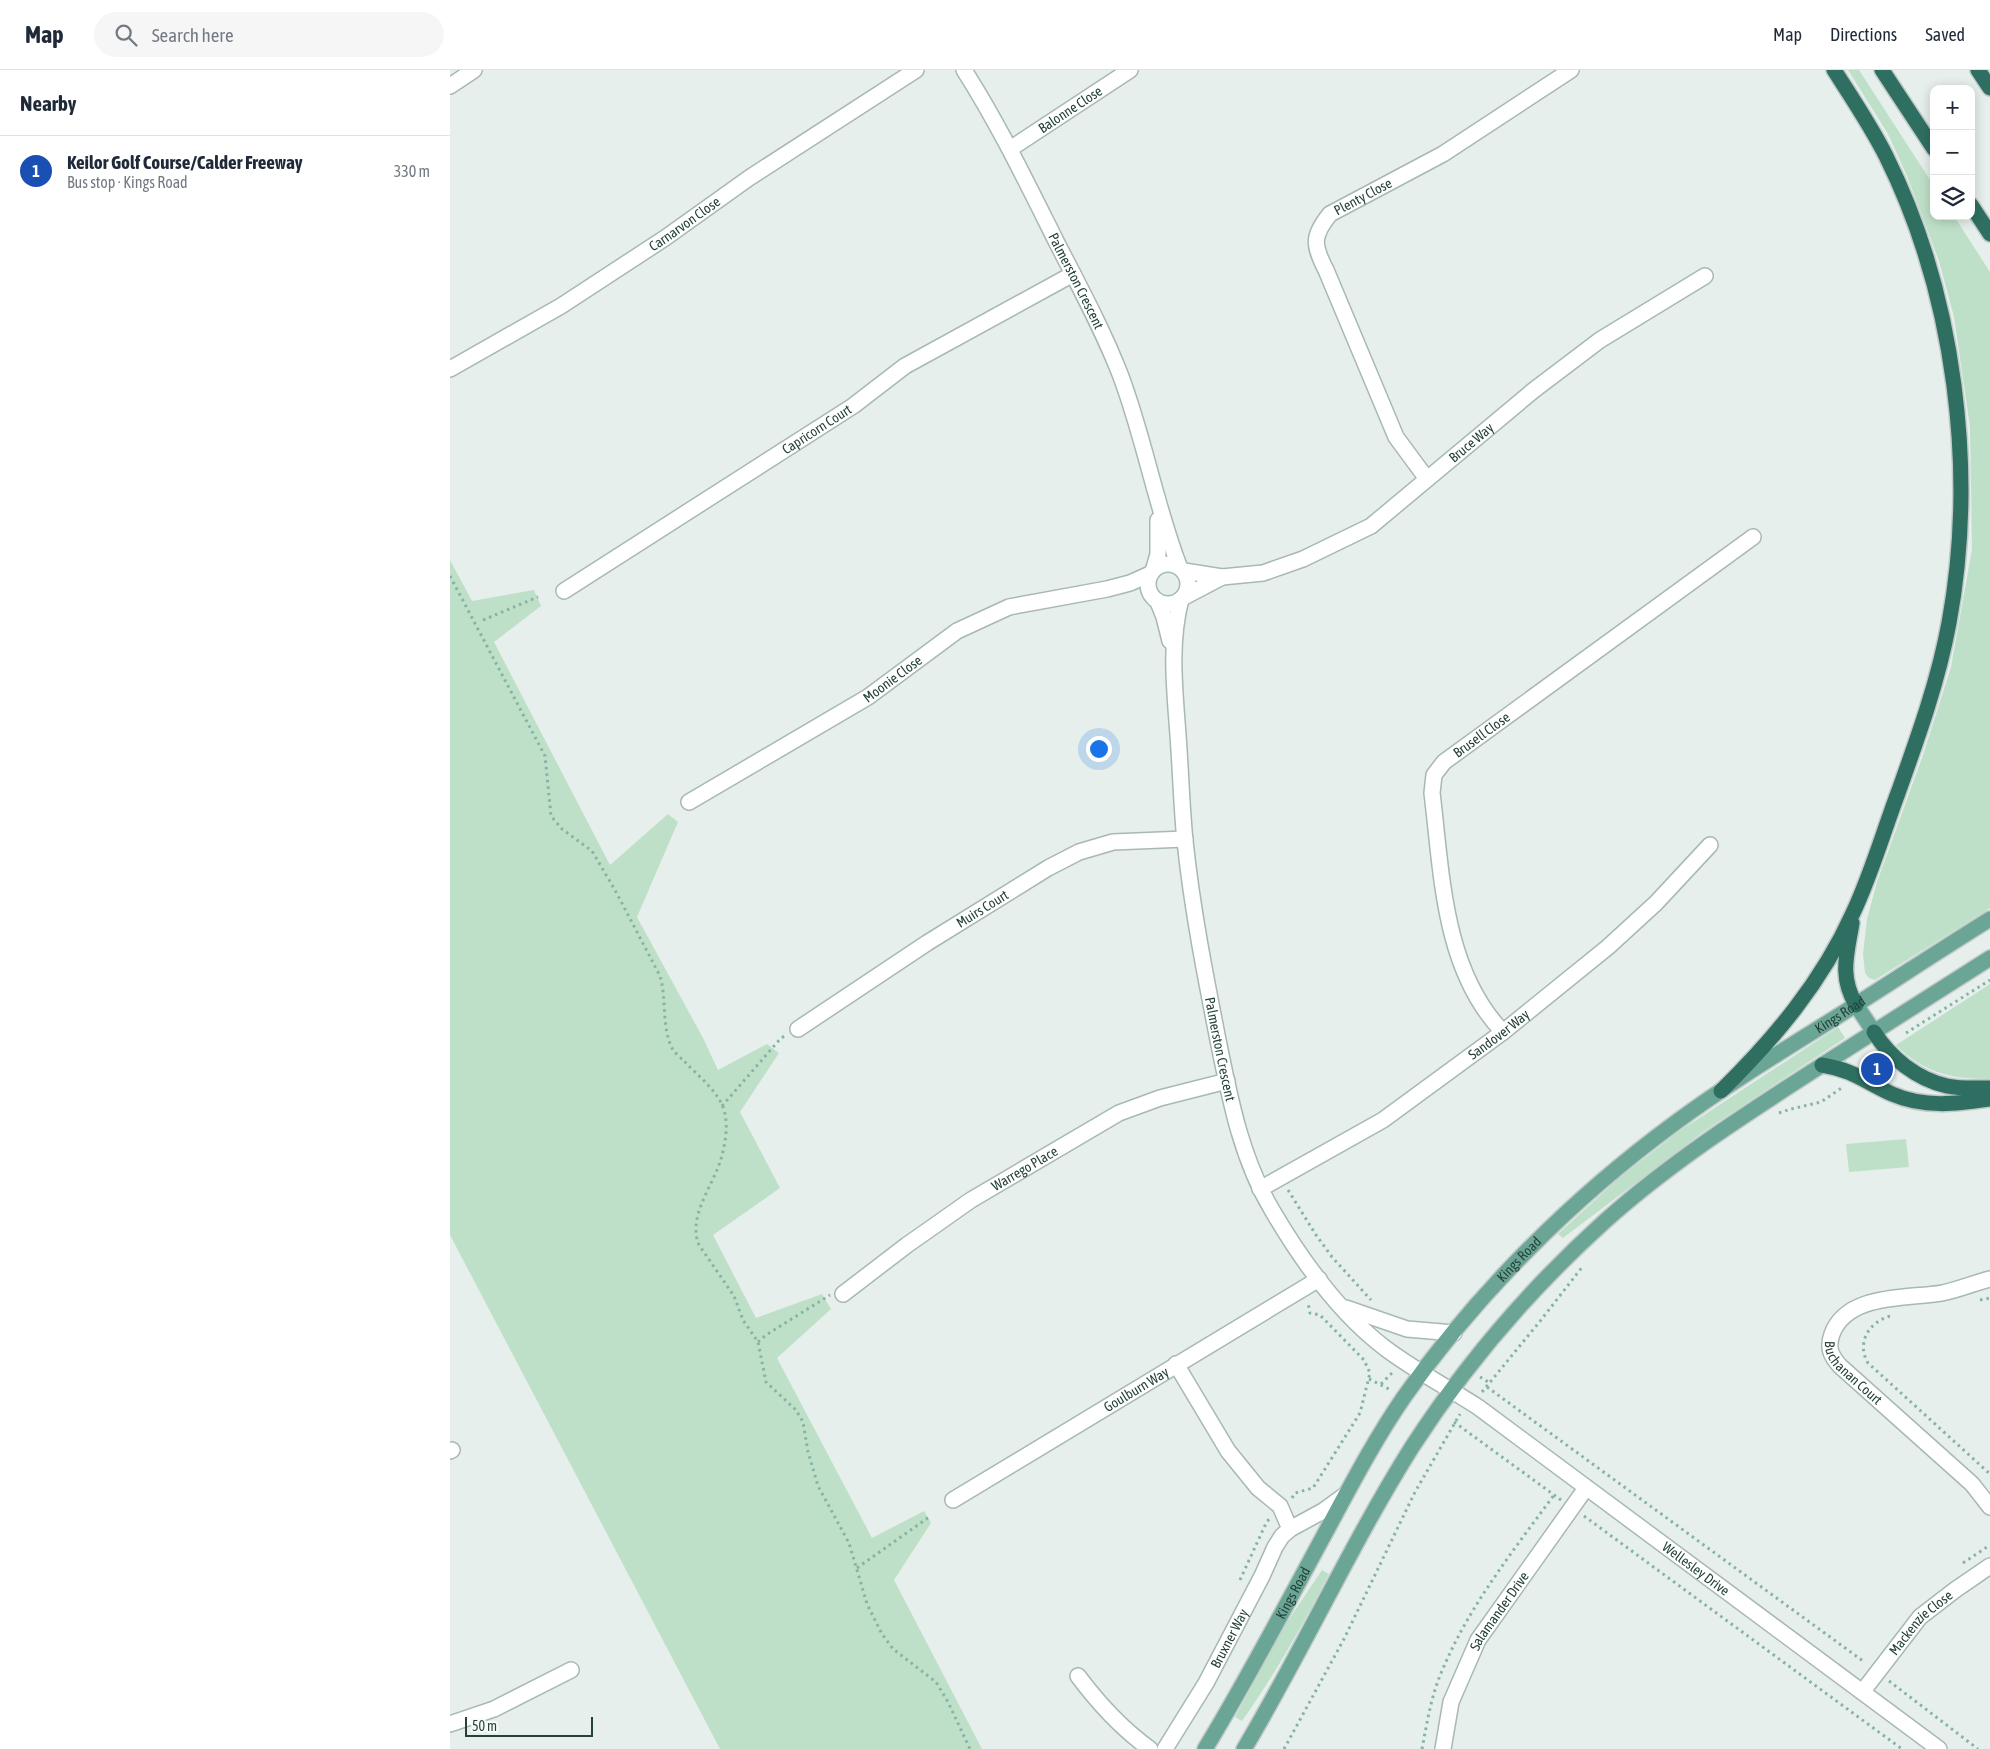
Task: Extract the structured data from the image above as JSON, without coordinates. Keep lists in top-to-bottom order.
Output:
{
  "streets": {
    "main road": ["Kings Road"],
    "street": [
      "Balonne Close",
      "Plenty Close",
      "Carnarvon Close",
      "Palmerston Crescent",
      "Capricorn Court",
      "Bruce Way",
      "Moonie Close",
      "Brusell Close",
      "Muirs Court",
      "Sandover Way",
      "Warrego Place",
      "Buchanan Court",
      "Goulburn Way",
      "Wellesley Drive",
      "Salamander Drive",
      "Mackenzie Close",
      "Bruxner Way"
    ]
  },
  "crossings": [
    ["Balonne Close", "Palmerston Crescent"],
    ["Plenty Close", "Bruce Way"],
    ["Palmerston Crescent", "Capricorn Court"],
    ["Palmerston Crescent", "Bruce Way"],
    ["Palmerston Crescent", "Moonie Close"],
    ["Palmerston Crescent", "Muirs Court"],
    ["Palmerston Crescent", "Kings Road"],
    ["Palmerston Crescent", "Sandover Way"],
    ["Palmerston Crescent", "Warrego Place"],
    ["Palmerston Crescent", "Goulburn Way"],
    ["Palmerston Crescent", "Wellesley Drive"],
    ["Bruce Way", "Moonie Close"],
    ["Brusell Close", "Sandover Way"],
    ["Kings Road", "Bruxner Way"],
    ["Wellesley Drive", "Salamander Drive"],
    ["Wellesley Drive", "Mackenzie Close"]
  ],
  "scale_bar": "50 m",
  "page": {
    "header": "Map",
    "search": "Search here",
    "nav": ["Map", "Directions", "Saved"],
    "heading": "Nearby",
    "map_buttons": ["+", "−"],
    "list": [
      {
        "mark": "1",
        "name": "Keilor Golf Course/Calder Freeway",
        "note": "Bus stop · Kings Road",
        "value": "330 m"
      }
    ],
    "pins": "1",
    "scale": "50 m"
  }
}
